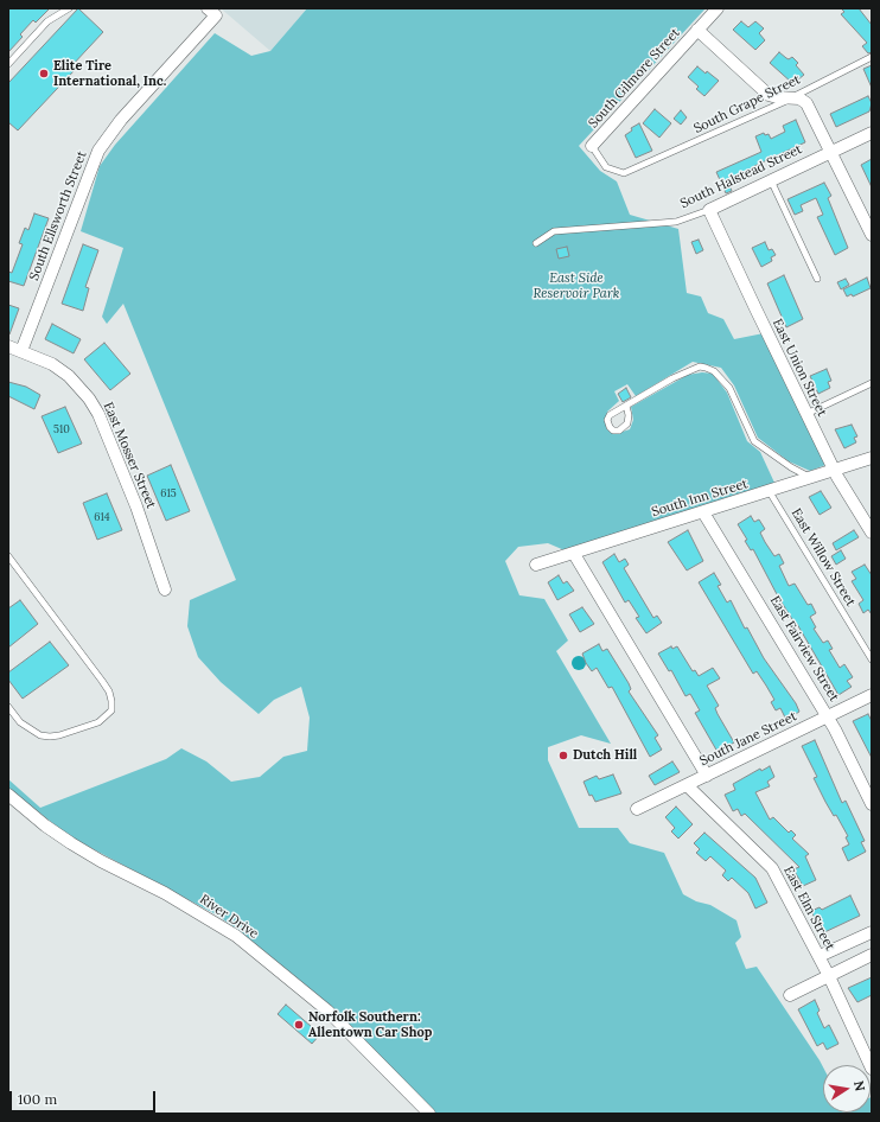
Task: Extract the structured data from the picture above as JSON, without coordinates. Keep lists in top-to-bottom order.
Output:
{
  "streets": {
    "street": [
      "South Gilmore Street",
      "South Halstead Street",
      "South Ellsworth Street",
      "East Union Street",
      "East Mosser Street",
      "South Inn Street",
      "East Fairview Street",
      "South Jane Street",
      "East Elm Street",
      "River Drive"
    ],
    "lane": ["South Grape Street", "East Willow Street"]
  },
  "crossings": [
    ["South Gilmore Street", "South Grape Street"],
    ["South Halstead Street", "East Union Street"],
    ["South Ellsworth Street", "East Mosser Street"],
    ["East Union Street", "South Inn Street"],
    ["South Inn Street", "East Willow Street"],
    ["South Inn Street", "East Fairview Street"],
    ["East Fairview Street", "South Jane Street"],
    ["South Jane Street", "East Elm Street"]
  ],
  "parks": ["East Side Reservoir Park"],
  "places": ["Elite Tire International, Inc.", "Dutch Hill", "Norfolk Southern: Allentown Car Shop"],
  "house_numbers": ["510", "615", "614"],
  "scale_bar": "100 m",
  "north": "right"
}
